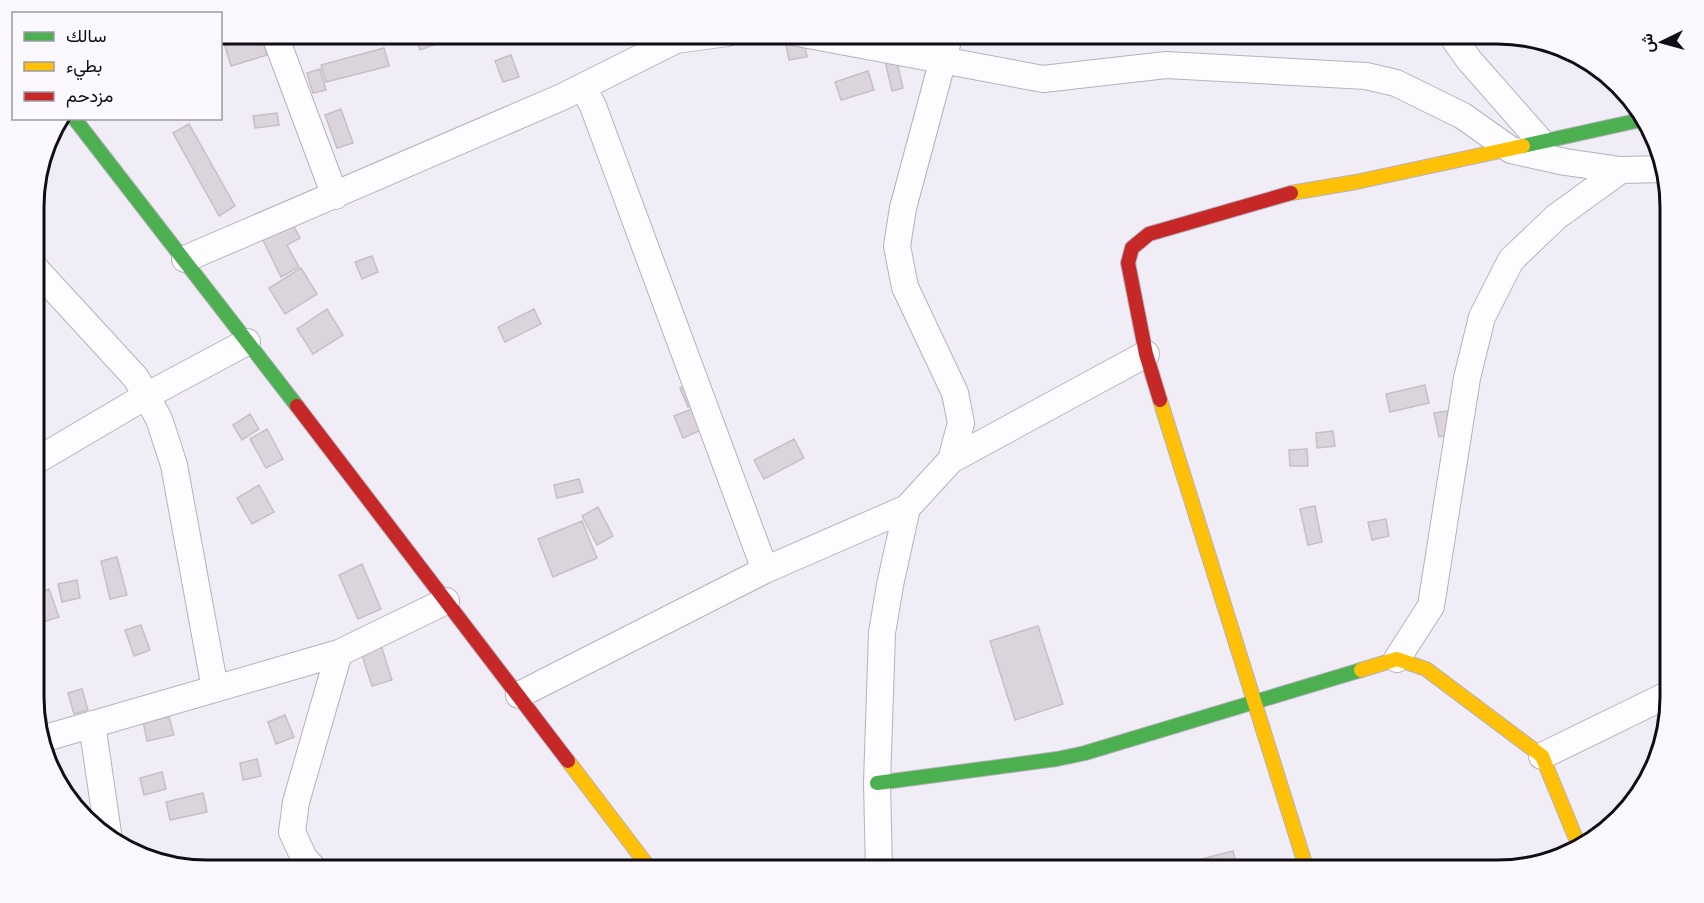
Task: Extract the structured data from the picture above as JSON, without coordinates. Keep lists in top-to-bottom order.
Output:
{
  "legend": ["سالك", "بطيء", "مزدحم"],
  "north": "left"
}
